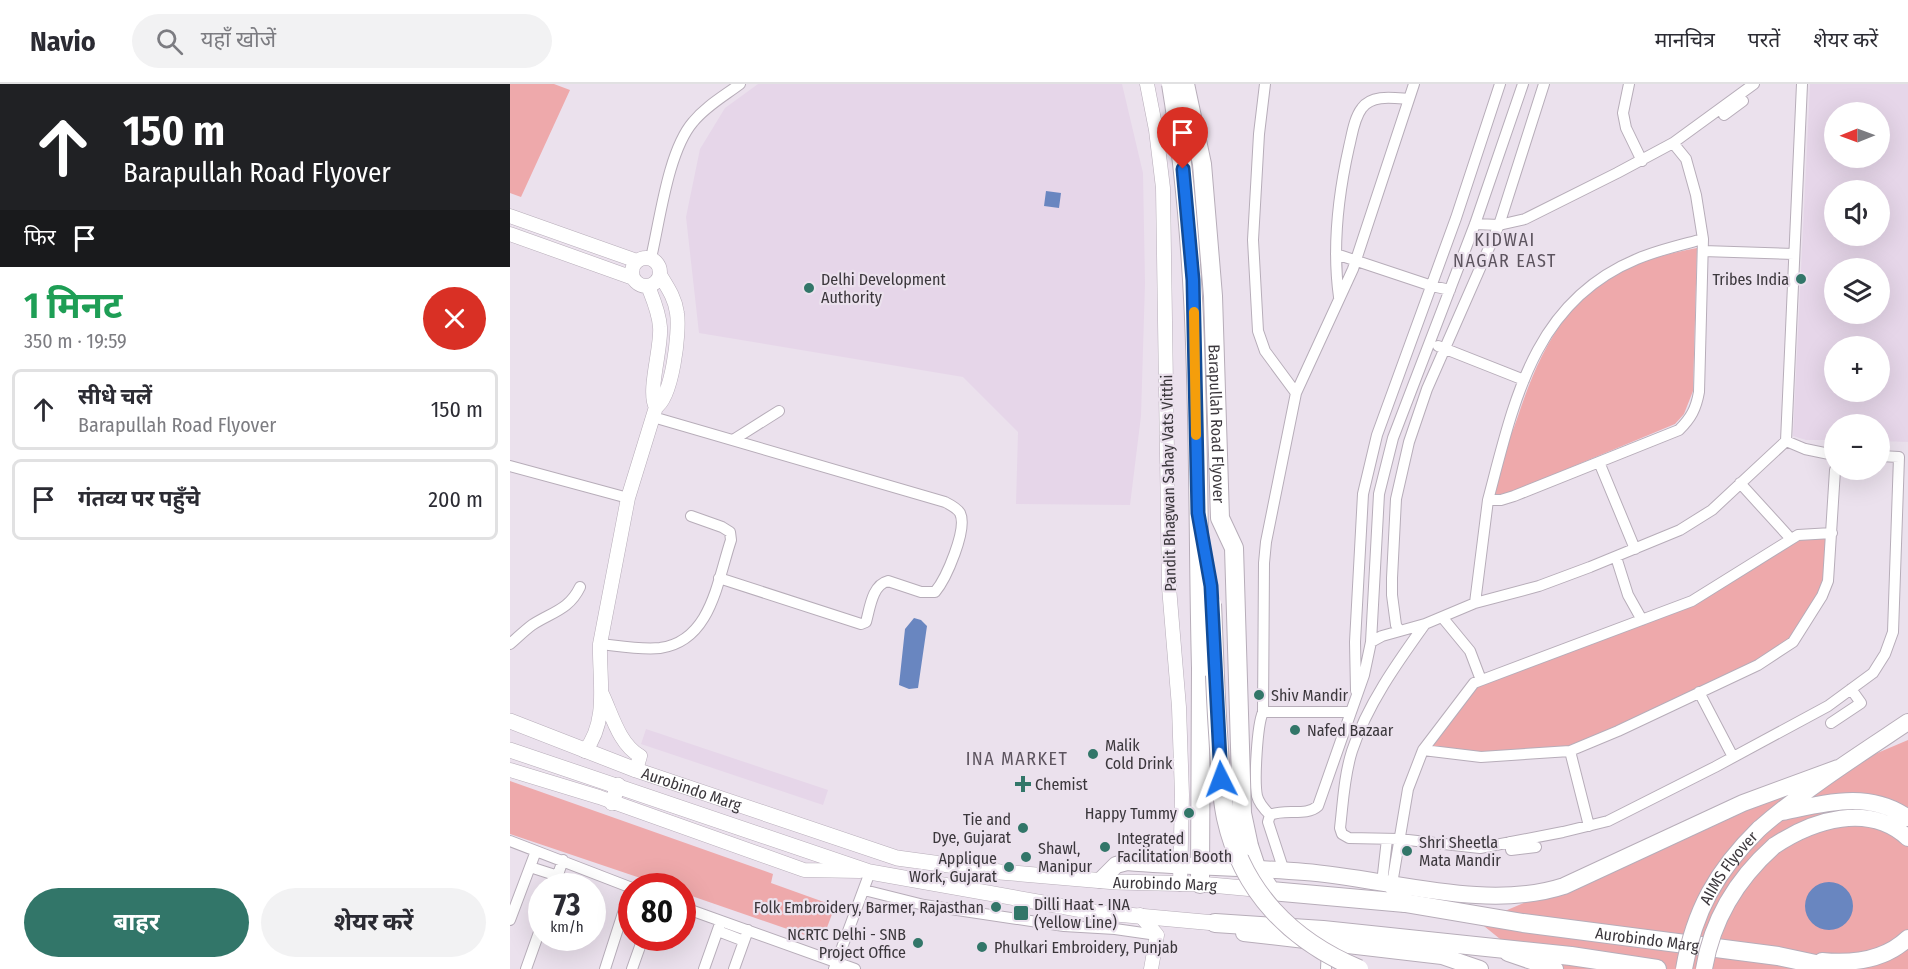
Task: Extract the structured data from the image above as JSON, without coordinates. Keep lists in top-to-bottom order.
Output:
{
  "streets": {
    "highway": ["Barapullah Road Flyover", "Aurobindo Marg"],
    "main road": ["AIIMS Flyover"],
    "street": ["Pandit Bhagwan Sahay Vats Vitthi"]
  },
  "crossings": [
    ["Barapullah Road Flyover", "Aurobindo Marg"],
    ["Pandit Bhagwan Sahay Vats Vitthi", "Aurobindo Marg"]
  ],
  "districts": ["KIDWAI NAGAR EAST", "INA MARKET"],
  "places": {
    "other": [
      "Tribes India",
      "Delhi Development Authority",
      "Shiv Mandir",
      "Nafed Bazaar",
      "Malik Cold Drink",
      "Happy Tummy",
      "Tie and Dye, Gujarat",
      "Integrated Facilitation Booth",
      "Shri Sheetla Mata Mandir",
      "Shawl, Manipur",
      "Applique Work, Gujarat",
      "Folk Embroidery, Barmer, Rajasthan",
      "NCRTC Delhi - SNB Project Office",
      "Phulkari Embroidery, Punjab"
    ],
    "health": ["Chemist"],
    "transit": ["Dilli Haat - INA (Yellow Line)"]
  },
  "north": "left",
  "page": {
    "header": "Navio",
    "search": "यहाँ खोजें",
    "nav": ["मानचित्र", "परतें", "शेयर करें"],
    "turn": ["150 m", "Barapullah Road Flyover"],
    "map_buttons": ["+", "−"],
    "then": "फिर",
    "heading": ["1 मिनट", "350 m · 19:59"],
    "list": [
      {
        "name": "सीधे चलें",
        "note": "Barapullah Road Flyover",
        "value": "150 m"
      },
      {
        "name": "गंतव्य पर पहुँचे",
        "value": "200 m"
      }
    ],
    "speed": "73 km/h",
    "limit": "80",
    "buttons": ["बाहर", "शेयर करें"]
  }
}
